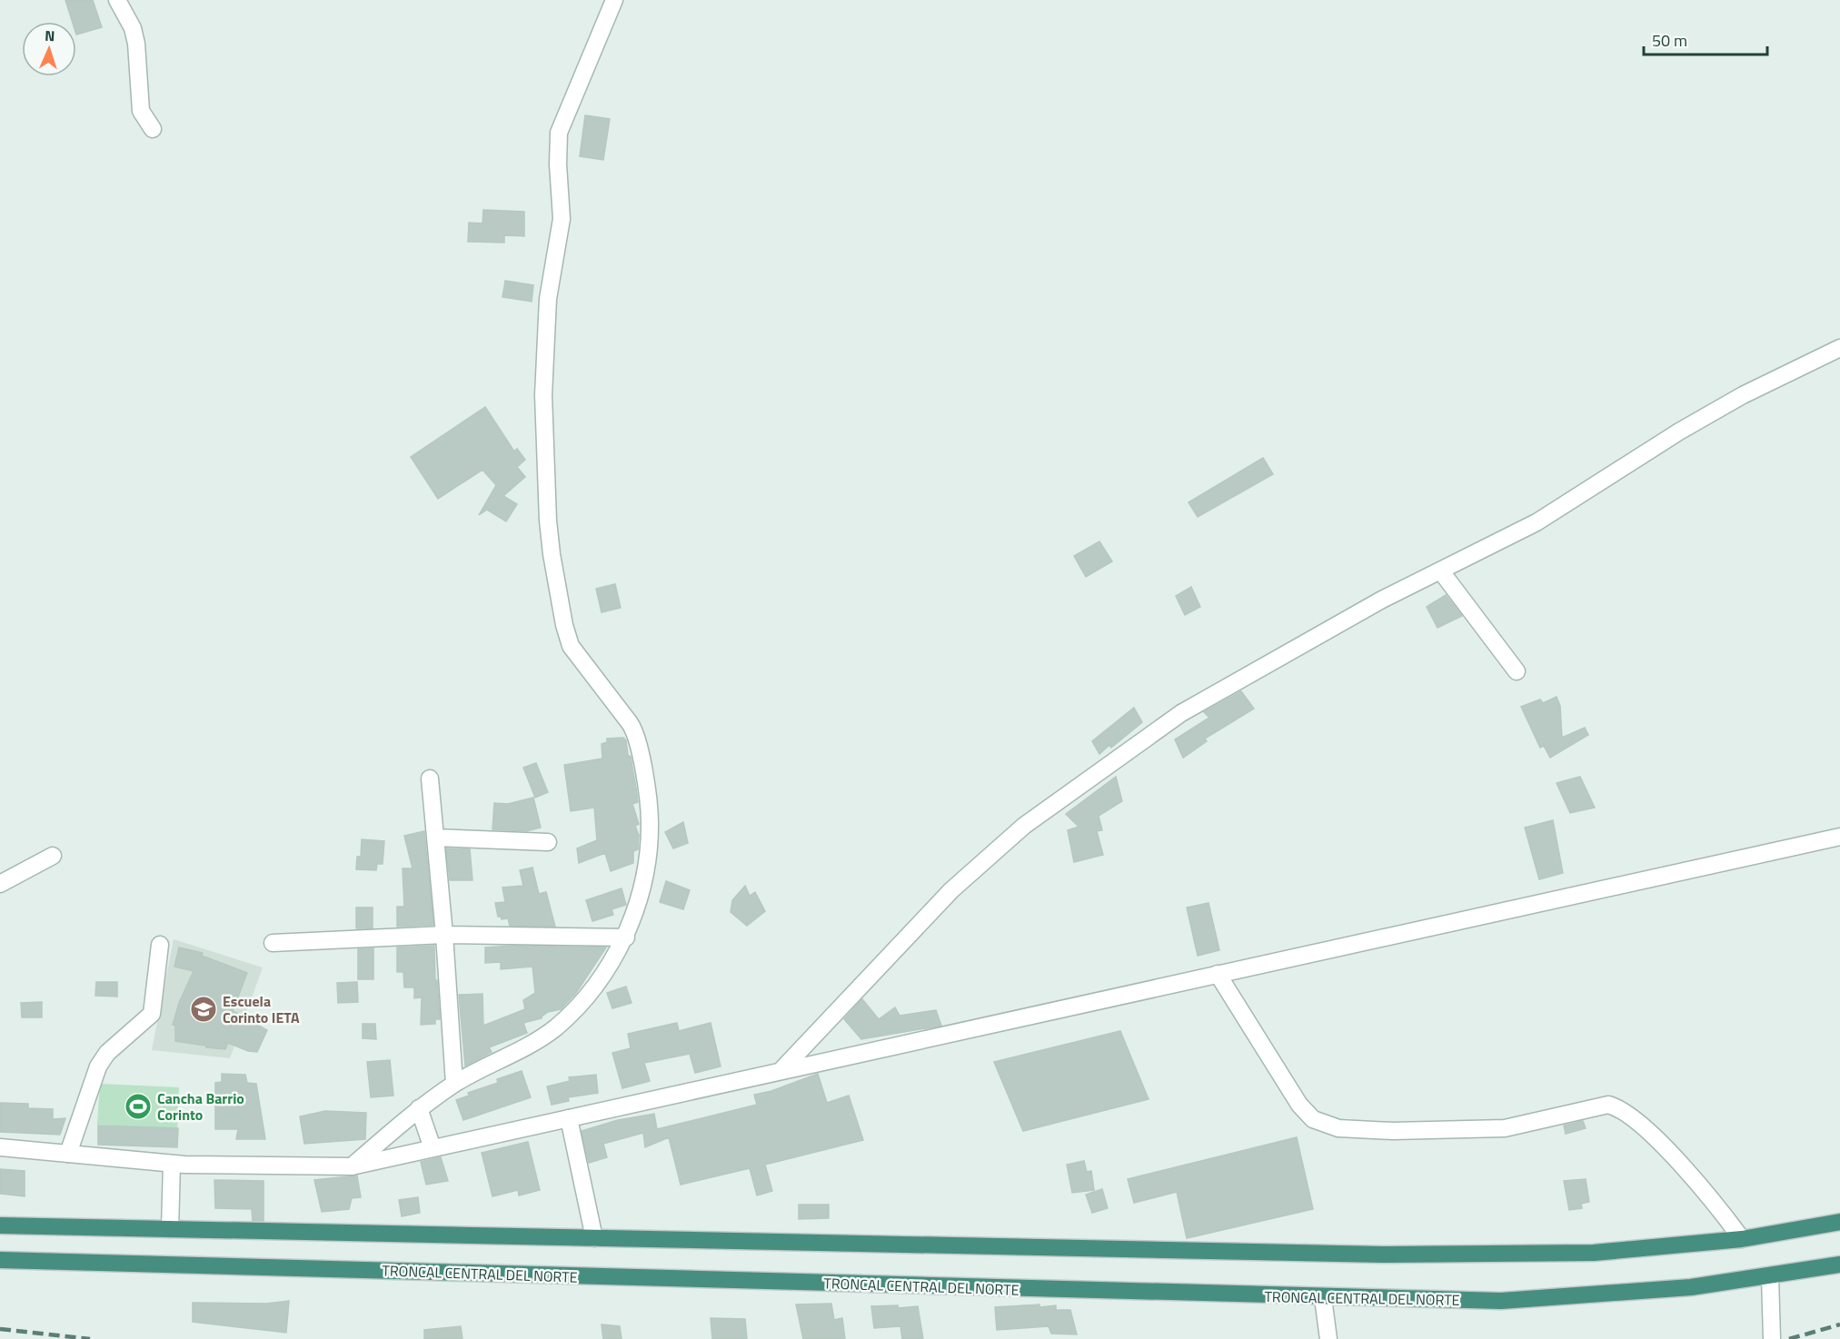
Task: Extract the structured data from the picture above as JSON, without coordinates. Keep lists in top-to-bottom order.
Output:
{
  "streets": {
    "highway": ["TRONCAL CENTRAL DEL NORTE"]
  },
  "places": {
    "school or university": ["Escuela Corinto IETA"],
    "sports": ["Cancha Barrio Corinto"]
  },
  "scale_bar": "50 m",
  "north": "top"
}
